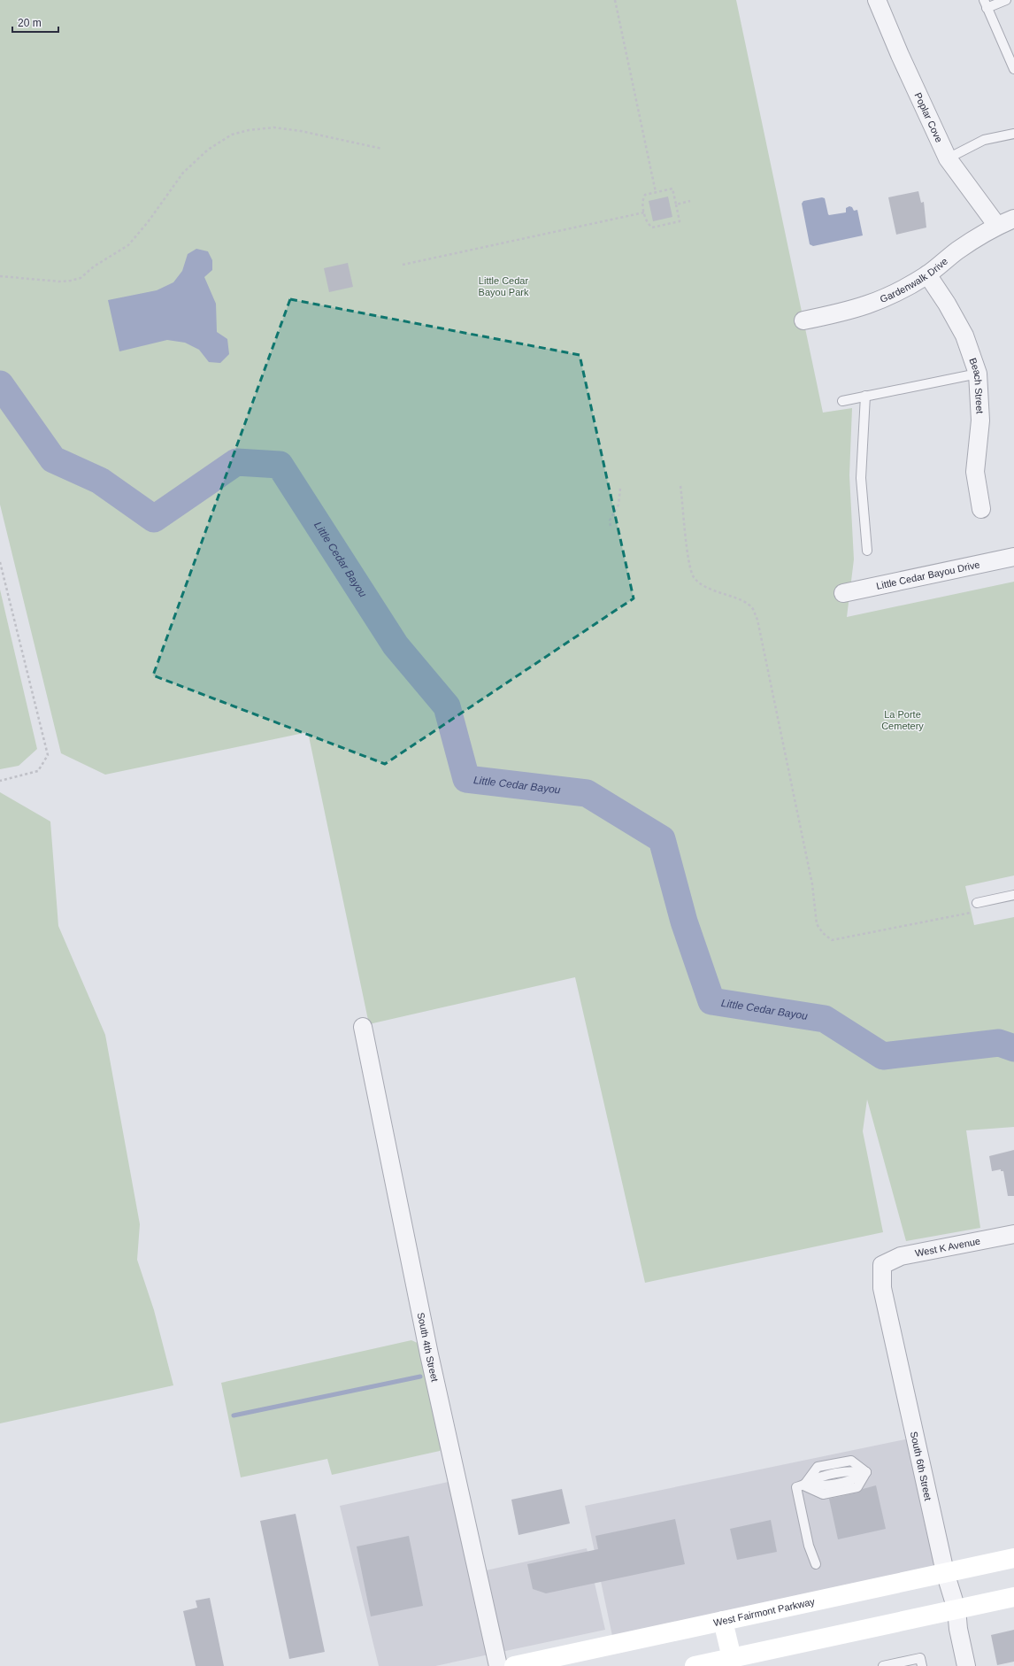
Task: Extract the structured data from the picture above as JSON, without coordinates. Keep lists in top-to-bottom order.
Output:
{
  "streets": {
    "main road": ["West Fairmont Parkway"],
    "street": [
      "Poplar Cove",
      "Gardenwalk Drive",
      "Beach Street",
      "Little Cedar Bayou Drive",
      "West K Avenue",
      "South 4th Street",
      "South 6th Street"
    ]
  },
  "crossings": [
    ["Poplar Cove", "Gardenwalk Drive"],
    ["Gardenwalk Drive", "Beach Street"],
    ["West K Avenue", "South 6th Street"],
    ["South 6th Street", "West Fairmont Parkway"]
  ],
  "water": ["Little Cedar Bayou"],
  "parks": ["Little Cedar Bayou Park", "La Porte Cemetery"],
  "scale_bar": "20 m"
}
